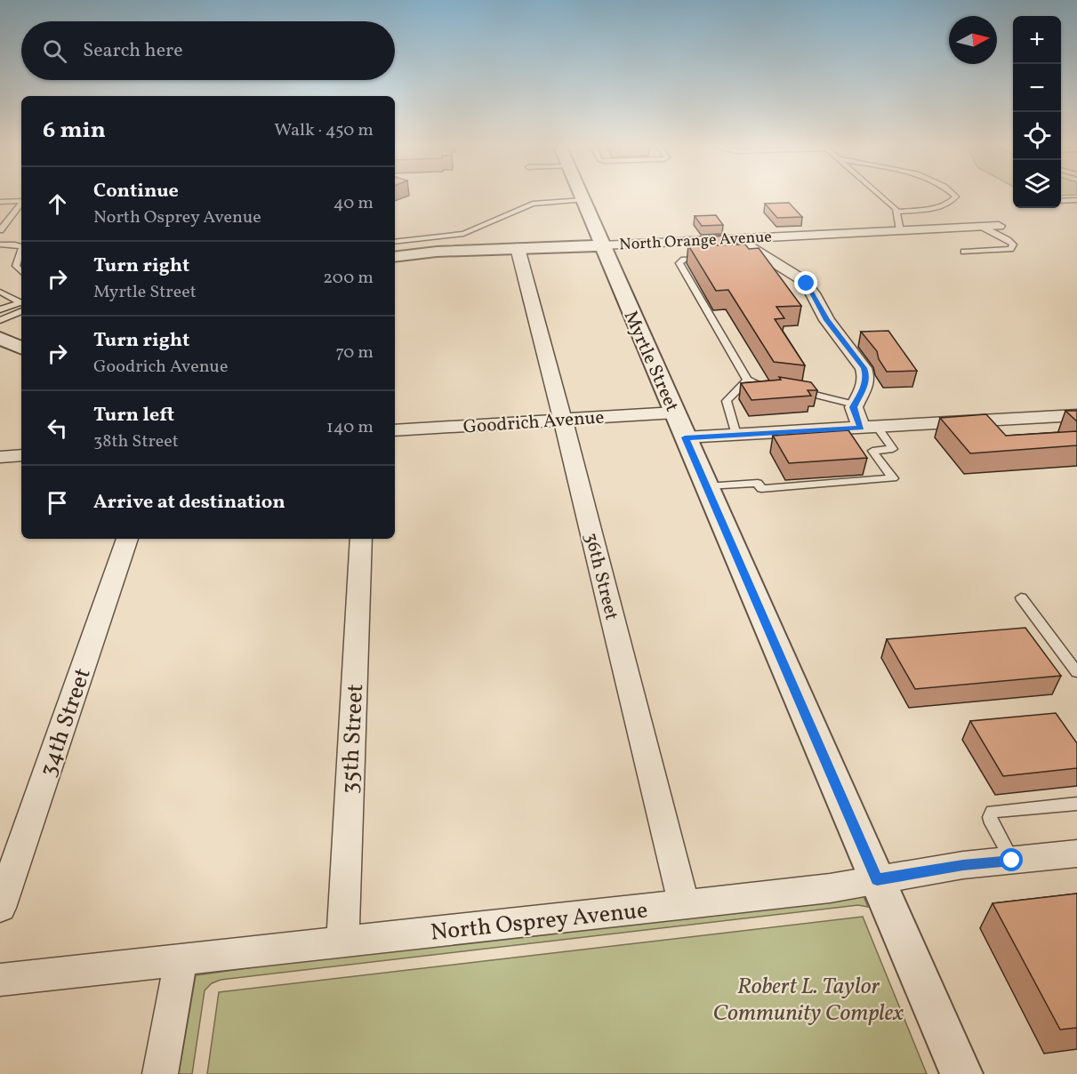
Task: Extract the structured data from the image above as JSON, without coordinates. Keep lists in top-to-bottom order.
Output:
{
  "streets": {
    "street": [
      "North Orange Avenue",
      "Myrtle Street",
      "Goodrich Avenue",
      "36th Street",
      "34th Street",
      "35th Street",
      "North Osprey Avenue"
    ]
  },
  "crossings": [
    ["North Orange Avenue", "Myrtle Street"],
    ["North Orange Avenue", "36th Street"],
    ["Myrtle Street", "Goodrich Avenue"],
    ["Myrtle Street", "North Osprey Avenue"],
    ["Goodrich Avenue", "36th Street"],
    ["36th Street", "North Osprey Avenue"],
    ["35th Street", "North Osprey Avenue"]
  ],
  "parks": ["Robert L. Taylor Community Complex"],
  "north": "right",
  "page": {
    "map_buttons": ["+", "−"],
    "search": "Search here",
    "heading": ["6 min", "Walk · 450 m"],
    "list": [
      ["Continue", "North Osprey Avenue", "40 m"],
      ["Turn right", "Myrtle Street", "200 m"],
      ["Turn right", "Goodrich Avenue", "70 m"],
      ["Turn left", "38th Street", "140 m"],
      "Arrive at destination"
    ]
  }
}
